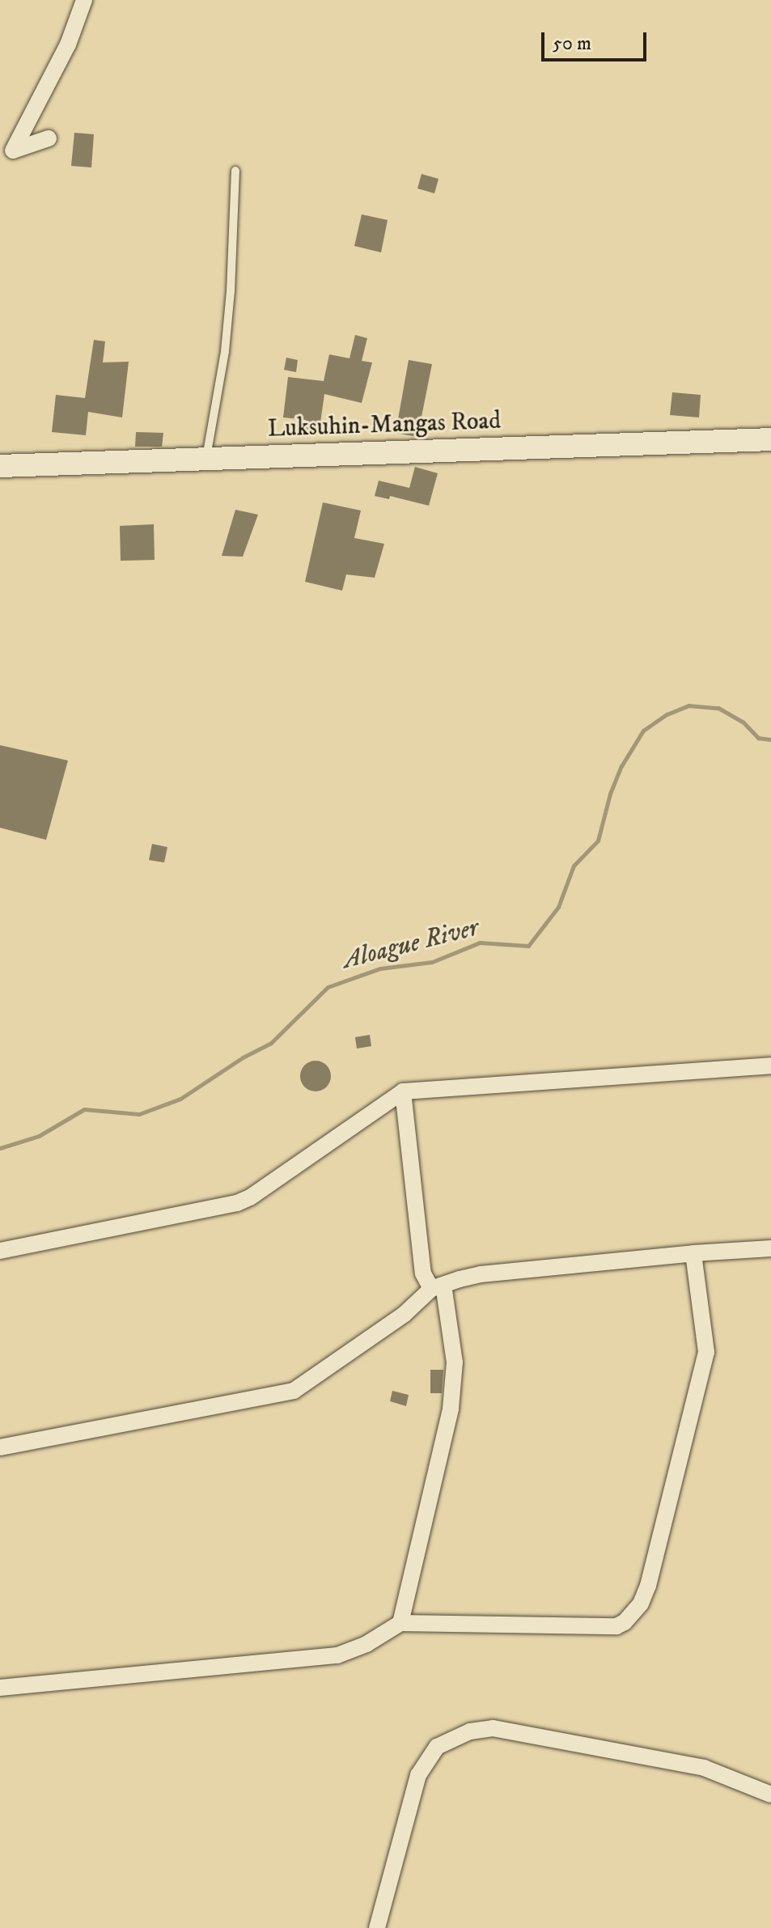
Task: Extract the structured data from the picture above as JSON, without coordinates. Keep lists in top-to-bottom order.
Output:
{
  "streets": {
    "main road": ["Luksuhin-Mangas Road"]
  },
  "water": ["Aloague River"],
  "scale_bar": "50 m"
}
